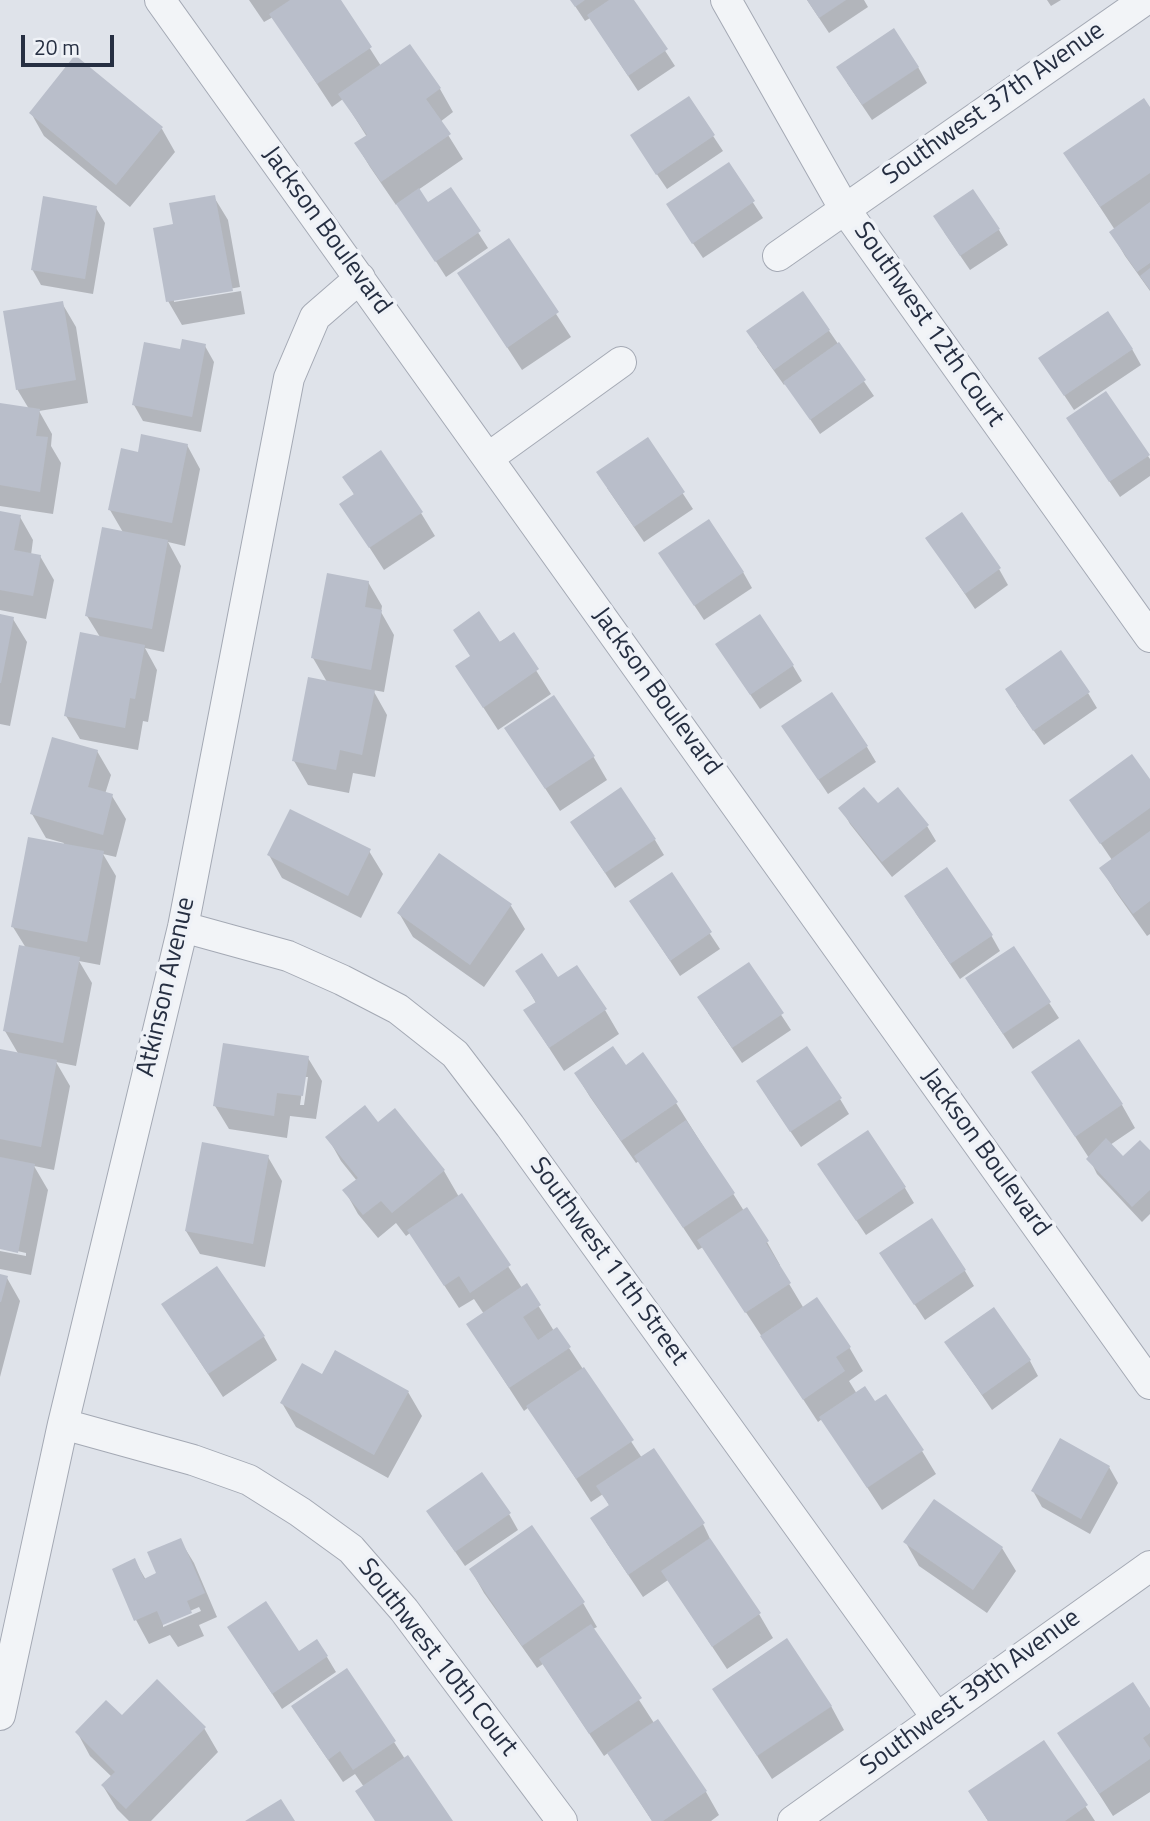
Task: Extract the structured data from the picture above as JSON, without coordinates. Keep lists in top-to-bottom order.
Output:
{
  "streets": {
    "street": [
      "Southwest 37th Avenue",
      "Jackson Boulevard",
      "Southwest 12th Court",
      "Atkinson Avenue",
      "Southwest 11th Street",
      "Southwest 10th Court",
      "Southwest 39th Avenue"
    ]
  },
  "crossings": [
    ["Southwest 37th Avenue", "Southwest 12th Court"],
    ["Jackson Boulevard", "Atkinson Avenue"],
    ["Atkinson Avenue", "Southwest 11th Street"],
    ["Atkinson Avenue", "Southwest 10th Court"],
    ["Southwest 11th Street", "Southwest 39th Avenue"]
  ],
  "scale_bar": "20 m"
}
